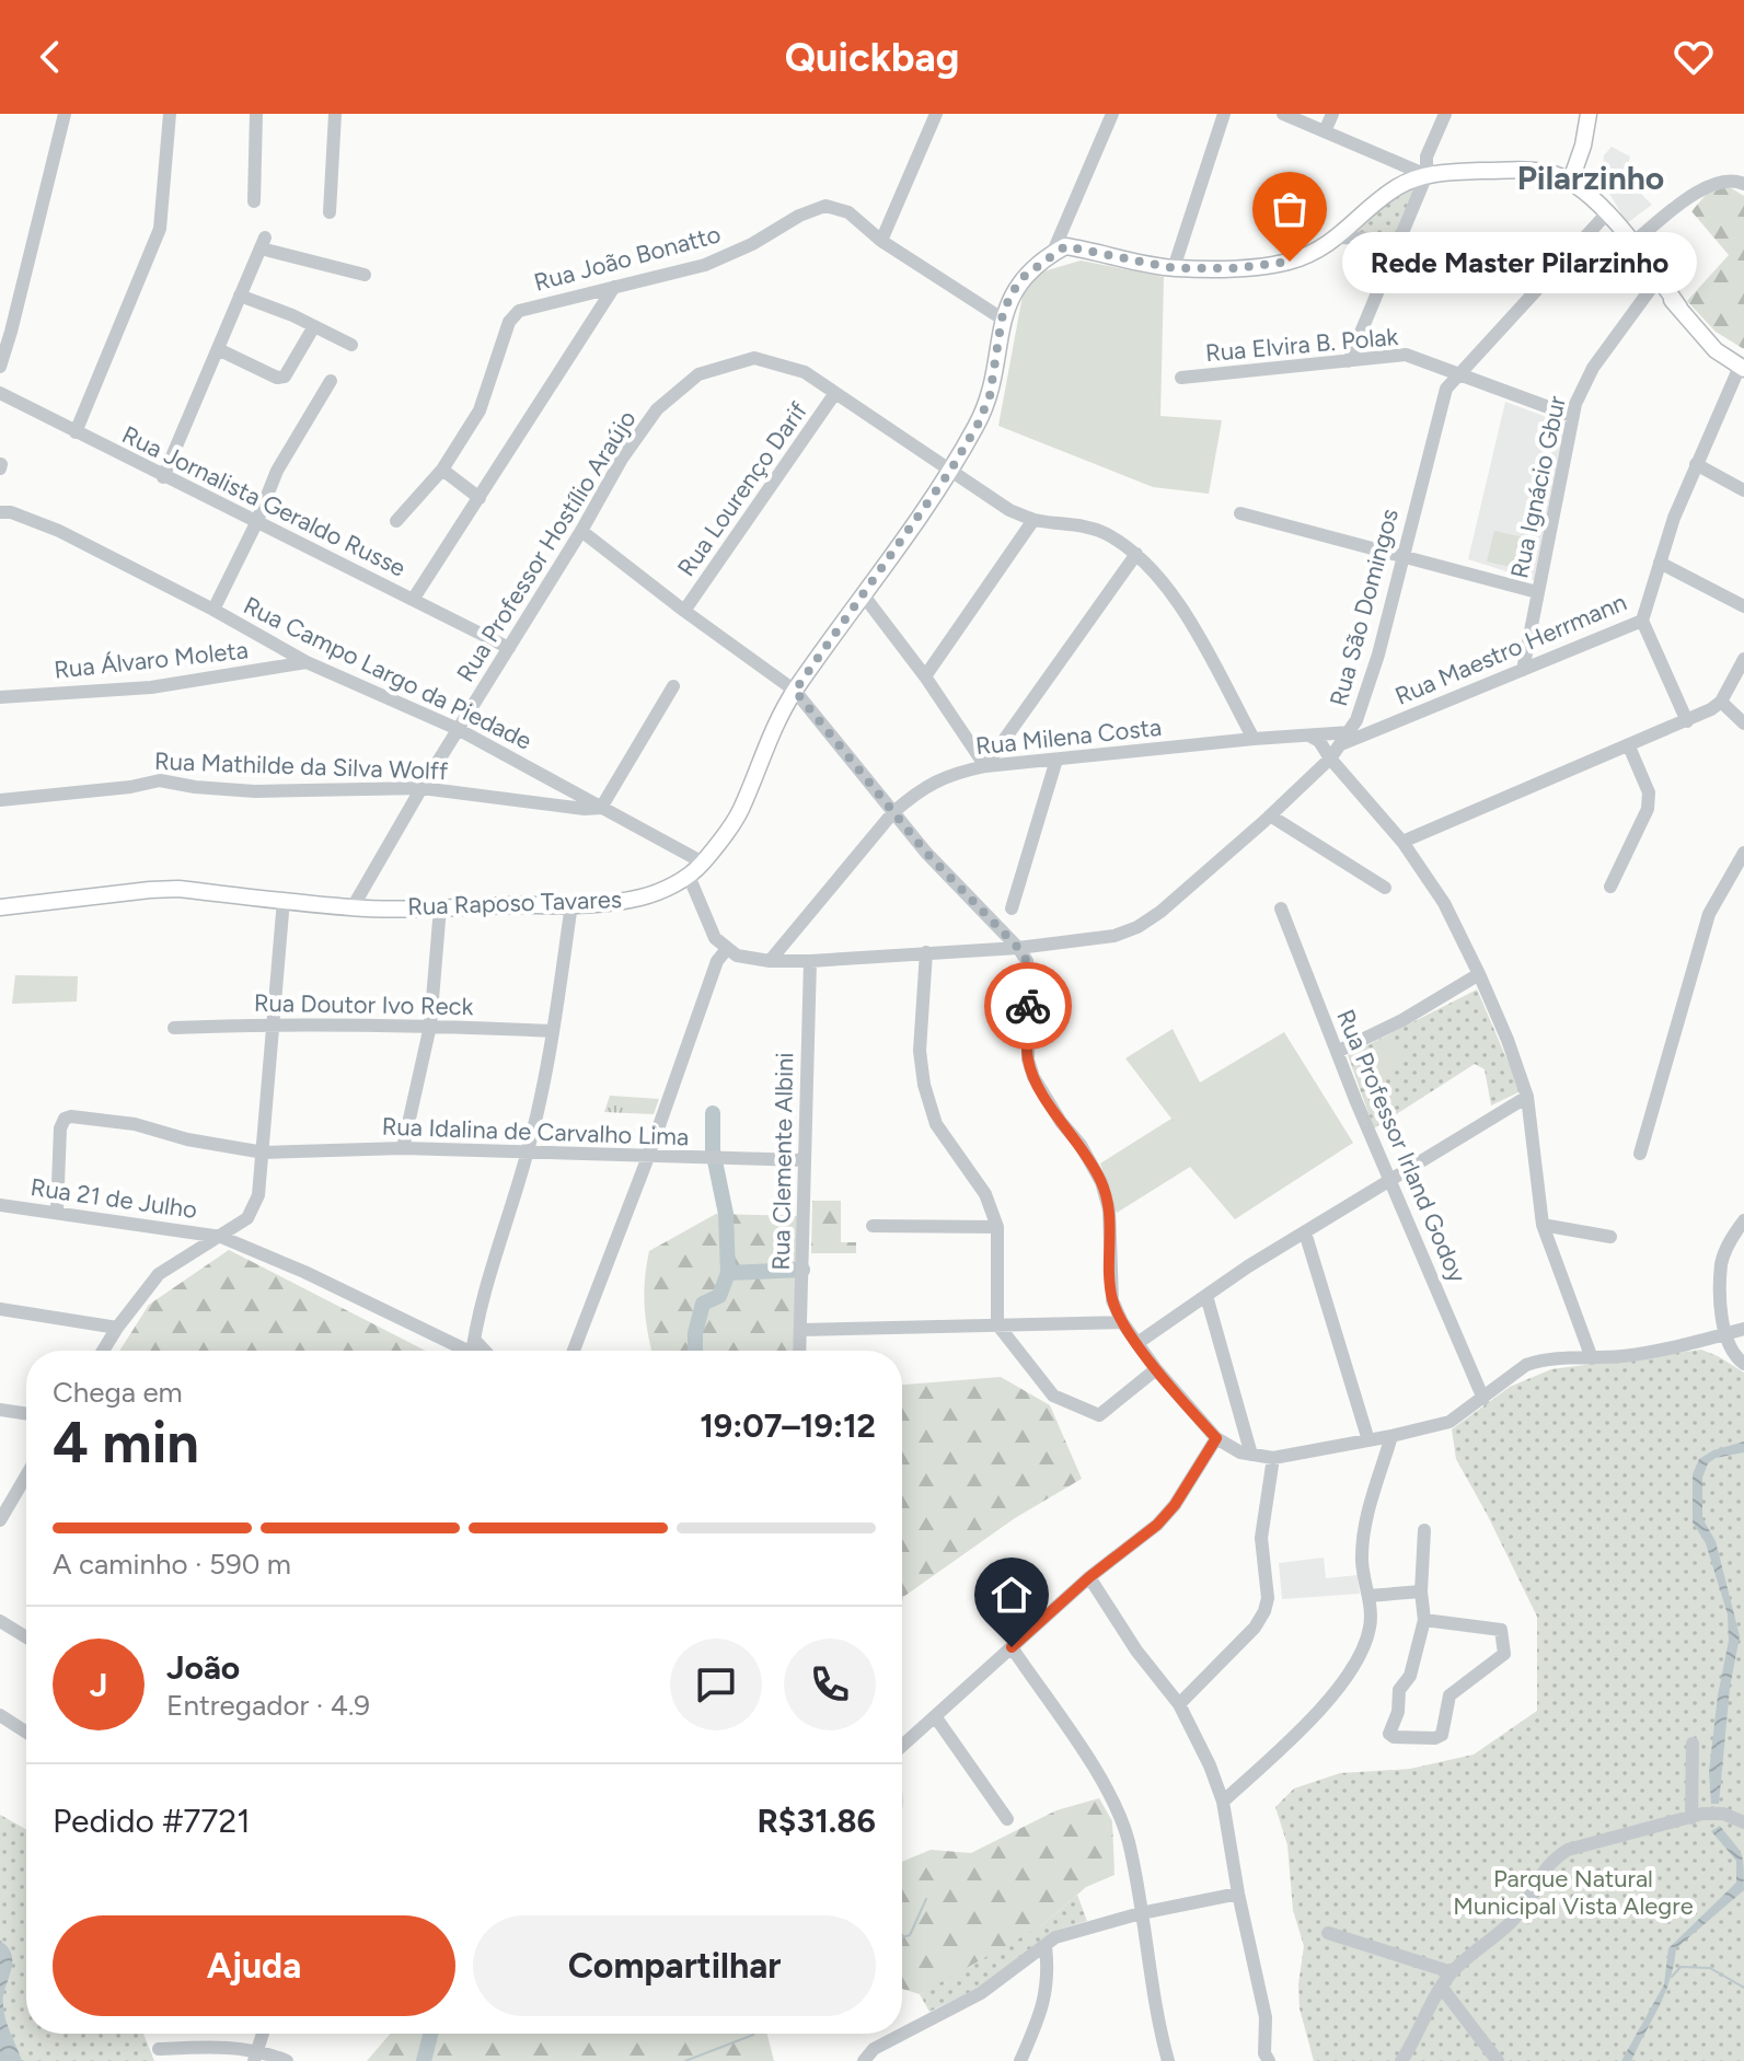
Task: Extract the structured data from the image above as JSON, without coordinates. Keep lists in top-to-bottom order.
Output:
{
  "streets": {
    "main road": ["Rua Raposo Tavares"],
    "street": [
      "Rua João Bonatto",
      "Rua Elvira B. Polak",
      "Rua Ignácio Gbur",
      "Rua Lourenço Darif",
      "Rua Jornalista Geraldo Russe",
      "Rua Professor Hostílio Araújo",
      "Rua São Domingos",
      "Rua Maestro Herrmann",
      "Rua Álvaro Moleta",
      "Rua Campo Largo da Piedade",
      "Rua Milena Costa",
      "Rua Mathilde da Silva Wolff",
      "Rua Doutor Ivo Reck",
      "Rua Idalina de Carvalho Lima",
      "Rua Professor Irland Godoy",
      "Rua Clemente Albini",
      "Rua 21 de Julho"
    ]
  },
  "crossings": [
    ["Rua Elvira B. Polak", "Rua Ignácio Gbur"],
    ["Rua Elvira B. Polak", "Rua São Domingos"],
    ["Rua Ignácio Gbur", "Rua Maestro Herrmann"],
    ["Rua Lourenço Darif", "Rua Professor Hostílio Araújo"],
    ["Rua Jornalista Geraldo Russe", "Rua Professor Hostílio Araújo"],
    ["Rua Professor Hostílio Araújo", "Rua Campo Largo da Piedade"],
    ["Rua Professor Hostílio Araújo", "Rua Mathilde da Silva Wolff"],
    ["Rua Professor Hostílio Araújo", "Rua Raposo Tavares"],
    ["Rua São Domingos", "Rua Maestro Herrmann"],
    ["Rua São Domingos", "Rua Milena Costa"],
    ["Rua São Domingos", "Rua Clemente Albini"],
    ["Rua Álvaro Moleta", "Rua Campo Largo da Piedade"],
    ["Rua Campo Largo da Piedade", "Rua Mathilde da Silva Wolff"],
    ["Rua Campo Largo da Piedade", "Rua Raposo Tavares"],
    ["Rua Idalina de Carvalho Lima", "Rua Clemente Albini"],
    ["Rua Idalina de Carvalho Lima", "Rua 21 de Julho"]
  ],
  "districts": ["Pilarzinho"],
  "parks": ["Parque Natural Municipal Vista Alegre"],
  "places": ["Rede Master Pilarzinho"],
  "page": {
    "header": "Quickbag",
    "bubble": "Rede Master Pilarzinho",
    "heading": ["4 min", "Chega em", "19:07–19:12"],
    "panel": [
      "João",
      "Entregador · 4.9",
      "Pedido #7721",
      "R$31.86"
    ],
    "bar": "A caminho · 590 m",
    "round": "J",
    "buttons": ["Ajuda", "Compartilhar"]
  }
}
